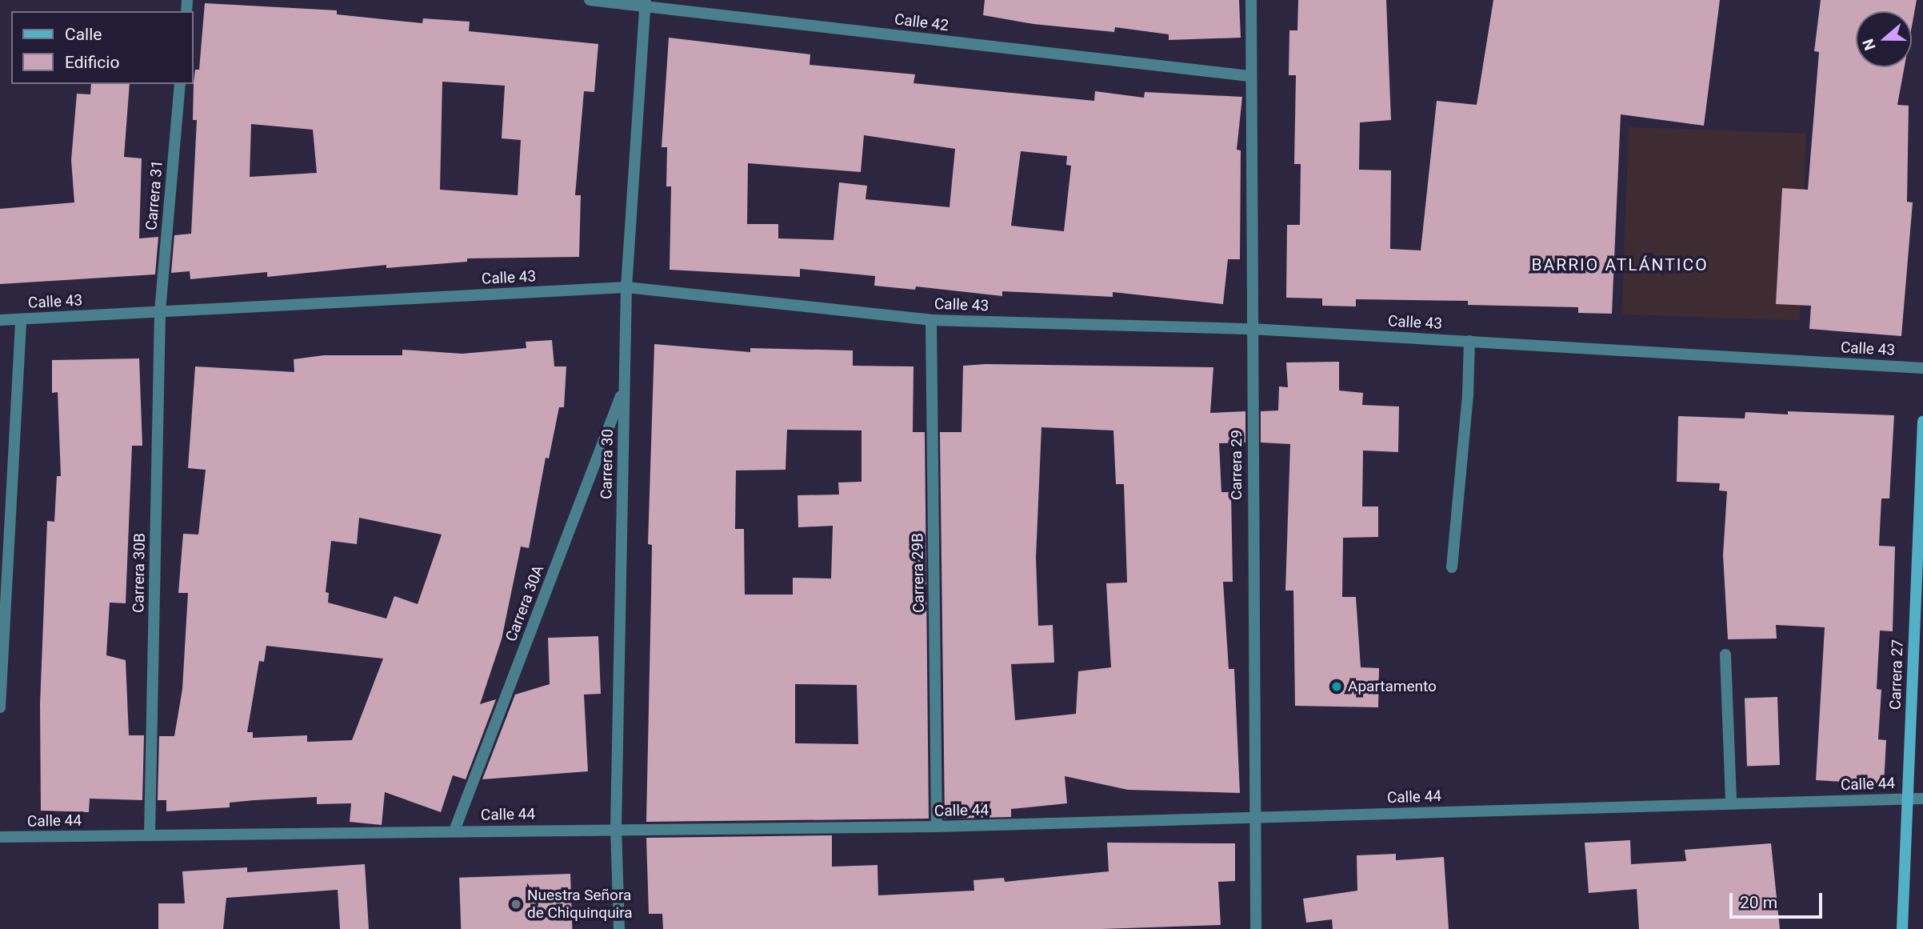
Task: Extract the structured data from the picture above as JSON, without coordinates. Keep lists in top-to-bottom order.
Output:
{
  "streets": {
    "street": [
      "Calle 42",
      "Carrera 31",
      "Calle 43",
      "Carrera 30",
      "Carrera 29",
      "Carrera 30B",
      "Carrera 29B",
      "Carrera 30A",
      "Carrera 27",
      "Calle 44"
    ]
  },
  "crossings": [
    ["Calle 42", "Carrera 30"],
    ["Calle 42", "Carrera 29"],
    ["Carrera 31", "Calle 43"],
    ["Carrera 31", "Carrera 30B"],
    ["Calle 43", "Carrera 30"],
    ["Calle 43", "Carrera 29"],
    ["Calle 43", "Carrera 30B"],
    ["Calle 43", "Carrera 29B"],
    ["Carrera 30", "Carrera 30A"],
    ["Carrera 30", "Calle 44"],
    ["Carrera 29", "Calle 44"],
    ["Carrera 30B", "Calle 44"],
    ["Carrera 29B", "Calle 44"],
    ["Carrera 30A", "Calle 44"],
    ["Carrera 27", "Calle 44"]
  ],
  "districts": ["BARRIO ATLÁNTICO"],
  "places": ["Apartamento", "Nuestra Señora de Chiquinquira"],
  "legend": ["Calle", "Edificio"],
  "scale_bar": "20 m",
  "north": "left"
}
